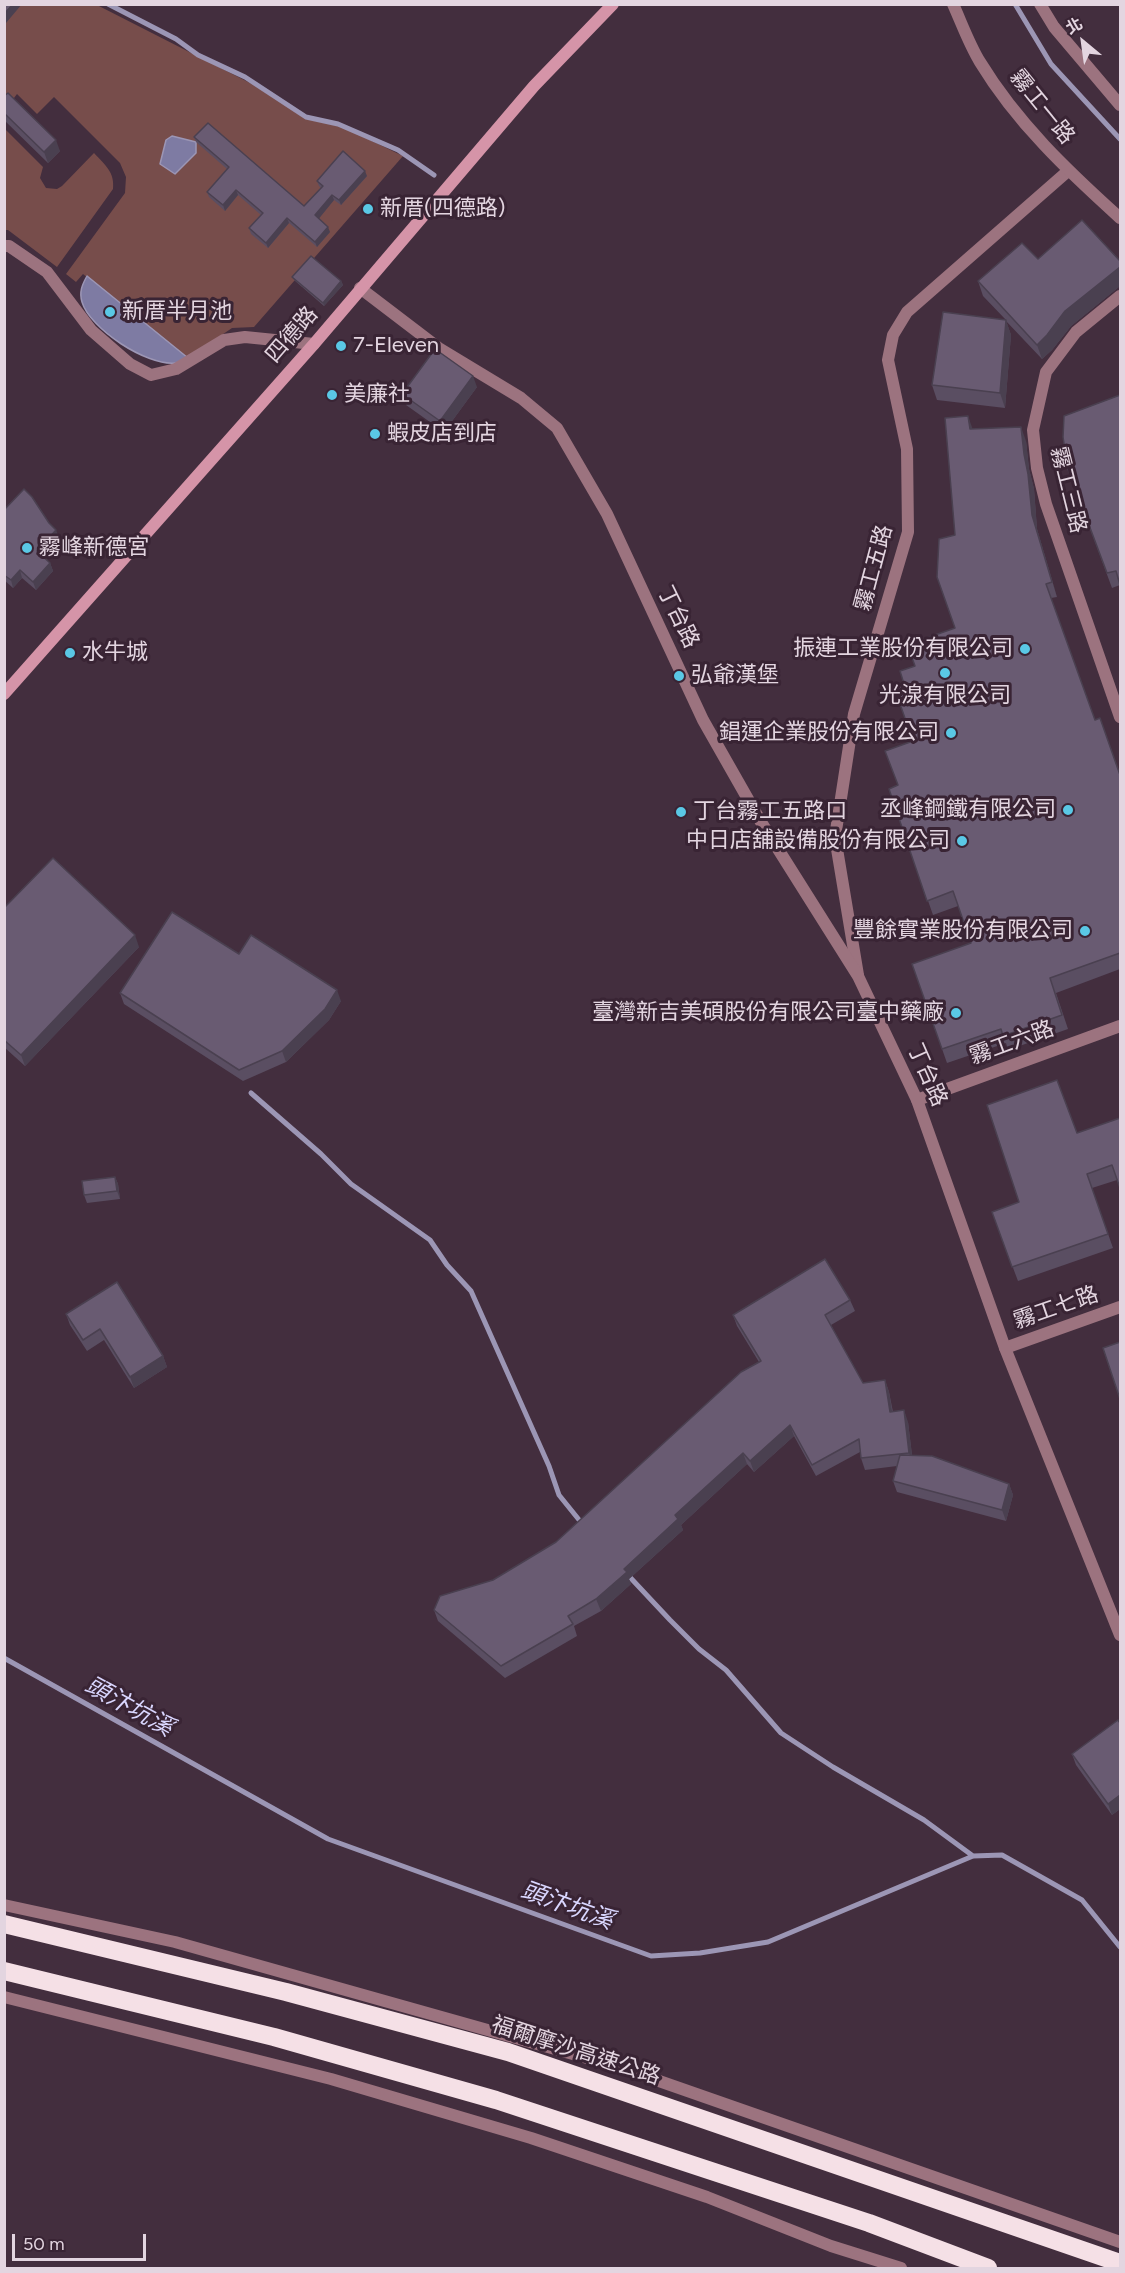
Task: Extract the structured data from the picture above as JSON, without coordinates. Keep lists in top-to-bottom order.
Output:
{
  "streets": {
    "highway": ["福爾摩沙高速公路"],
    "main road": ["四德路"],
    "street": [
      "霧工一路",
      "霧工三路",
      "霧工五路",
      "丁台路",
      "霧工六路",
      "霧工七路"
    ]
  },
  "crossings": [
    ["霧工一路", "霧工五路"],
    ["四德路", "丁台路"],
    ["霧工五路", "丁台路"],
    ["丁台路", "霧工六路"],
    ["丁台路", "霧工七路"]
  ],
  "water": ["頭汴坑溪"],
  "places": [
    "新厝(四德路)",
    "新厝半月池",
    "7-Eleven",
    "美廉社",
    "蝦皮店到店",
    "霧峰新德宮",
    "振連工業股份有限公司",
    "水牛城",
    "光湶有限公司",
    "弘爺漢堡",
    "錩運企業股份有限公司",
    "丞峰鋼鐵有限公司",
    "丁台霧工五路口",
    "中日店舖設備股份有限公司",
    "豐餘實業股份有限公司",
    "臺灣新吉美碩股份有限公司臺中藥廠"
  ],
  "scale_bar": "50 m",
  "north": "top left"
}
